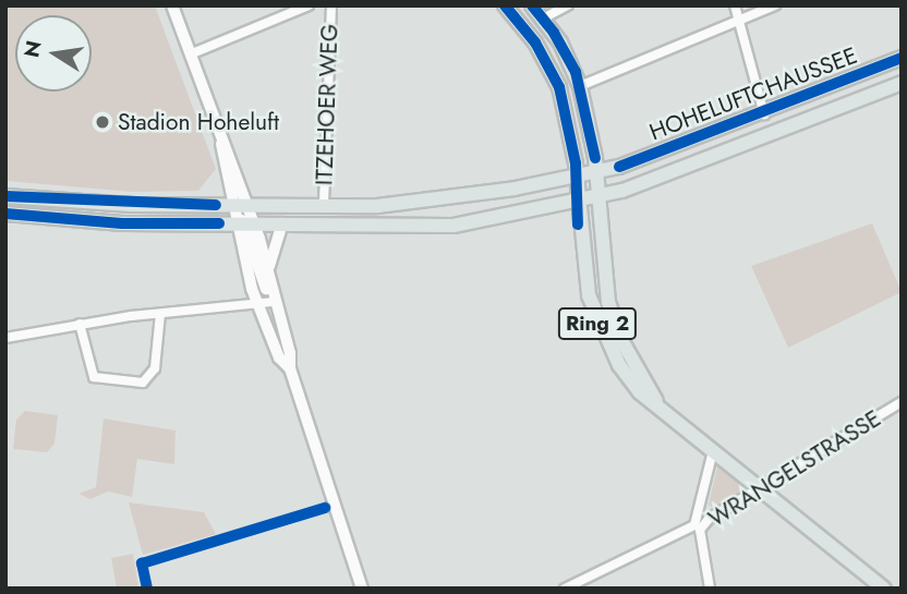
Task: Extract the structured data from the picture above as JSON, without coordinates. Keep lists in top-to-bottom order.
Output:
{
  "streets": {
    "main road": ["HOHELUFTCHAUSSEE", "Ring 2"],
    "street": ["ITZEHOER WEG", "WRANGELSTRASSE"]
  },
  "crossings": [
    ["HOHELUFTCHAUSSEE", "ITZEHOER WEG"],
    ["HOHELUFTCHAUSSEE", "Ring 2"],
    ["Ring 2", "WRANGELSTRASSE"]
  ],
  "places": ["Stadion Hoheluft"],
  "north": "left"
}
